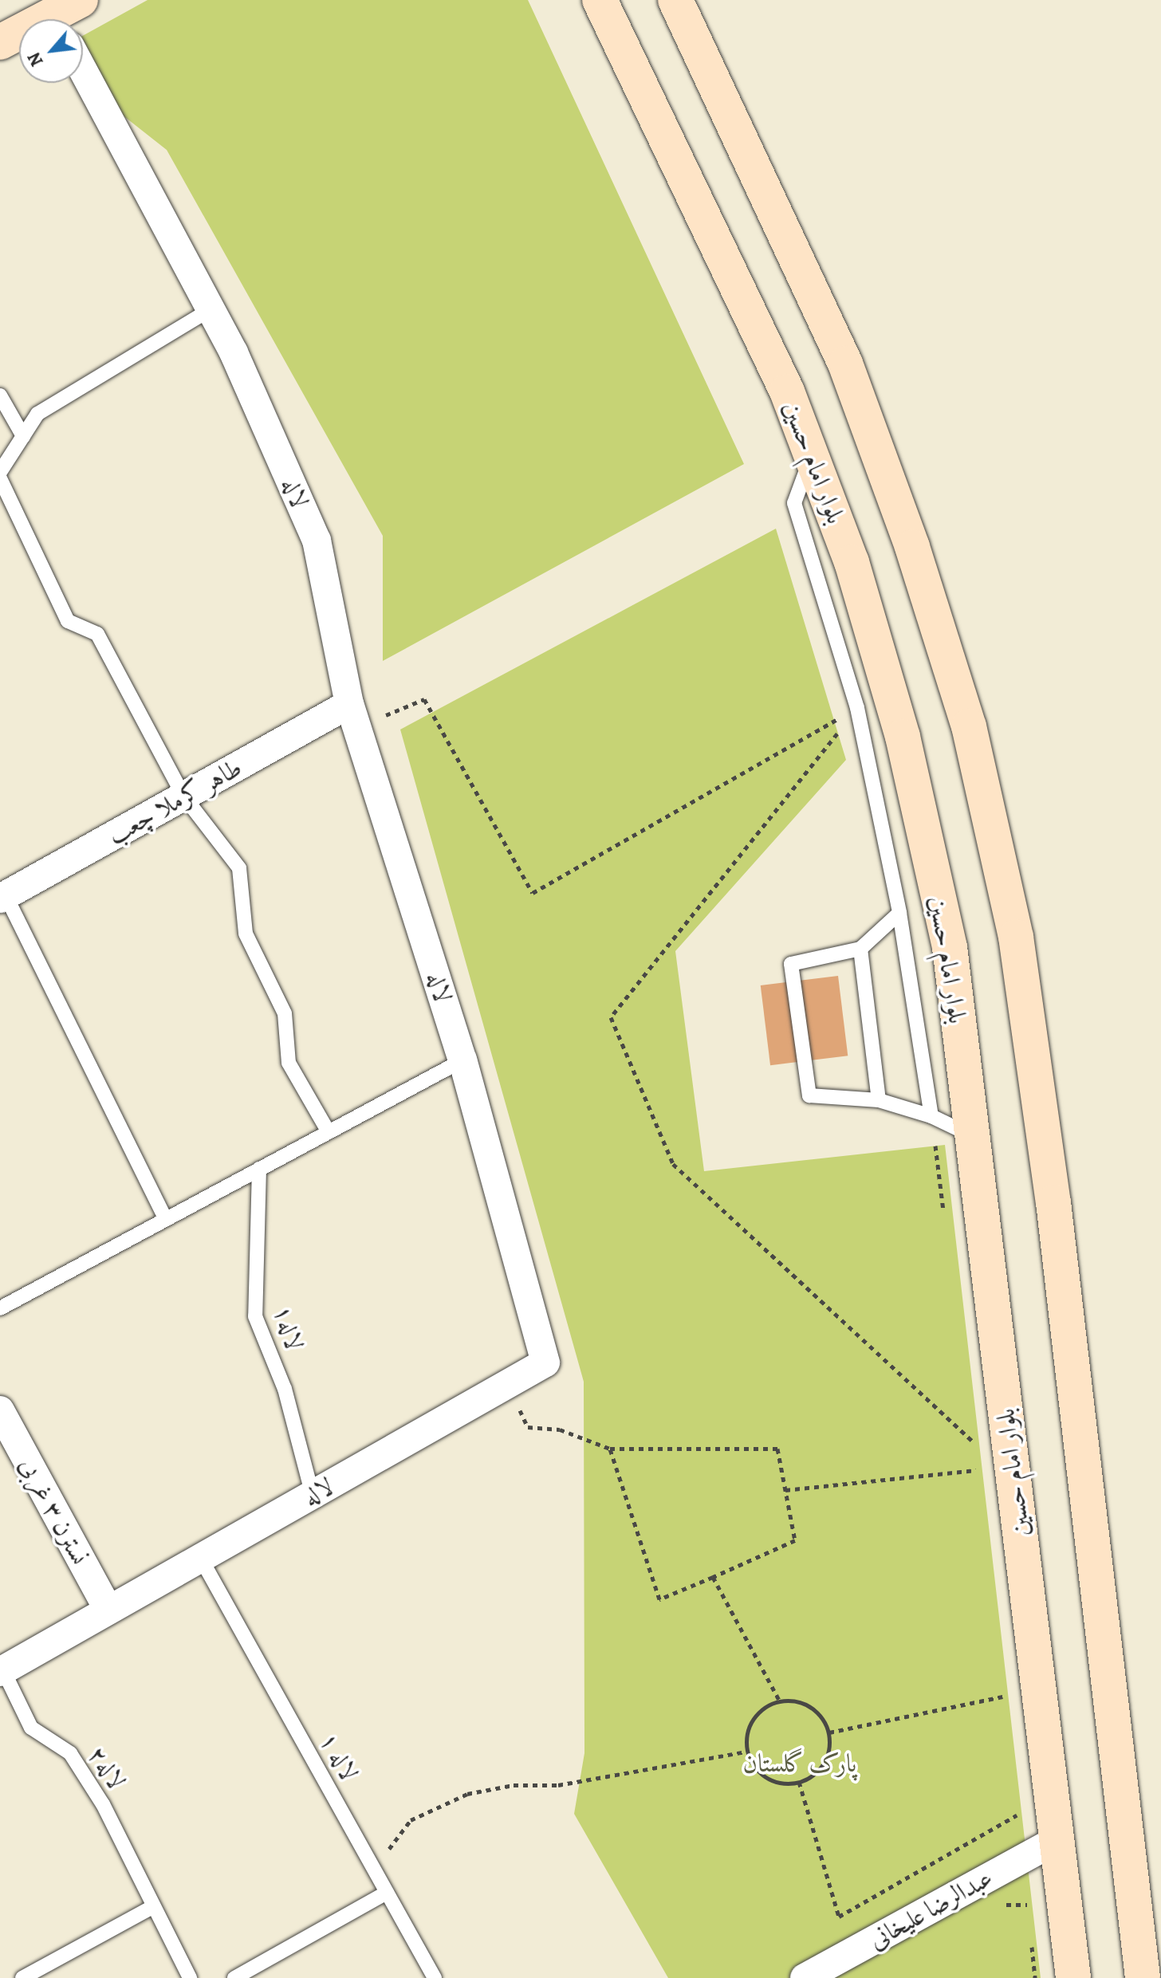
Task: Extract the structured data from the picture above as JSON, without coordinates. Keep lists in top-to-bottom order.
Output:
{
  "streets": {
    "main road": ["بلوار امام حسین"],
    "street": [
      "لاله",
      "طاهر کرملا چعب",
      "نسترن ۳ غربی",
      "عبدالرضا علیخانی"
    ],
    "lane": ["لاله۱", "لاله ۱", "لاله۲"]
  },
  "crossings": [
    ["بلوار امام حسین", "عبدالرضا علیخانی"],
    ["لاله", "طاهر کرملا چعب"],
    ["لاله", "لاله۱"],
    ["لاله", "نسترن ۳ غربی"],
    ["لاله", "لاله ۱"],
    ["لاله", "لاله۲"]
  ],
  "parks": ["پارک گلستان"],
  "north": "bottom left"
}
